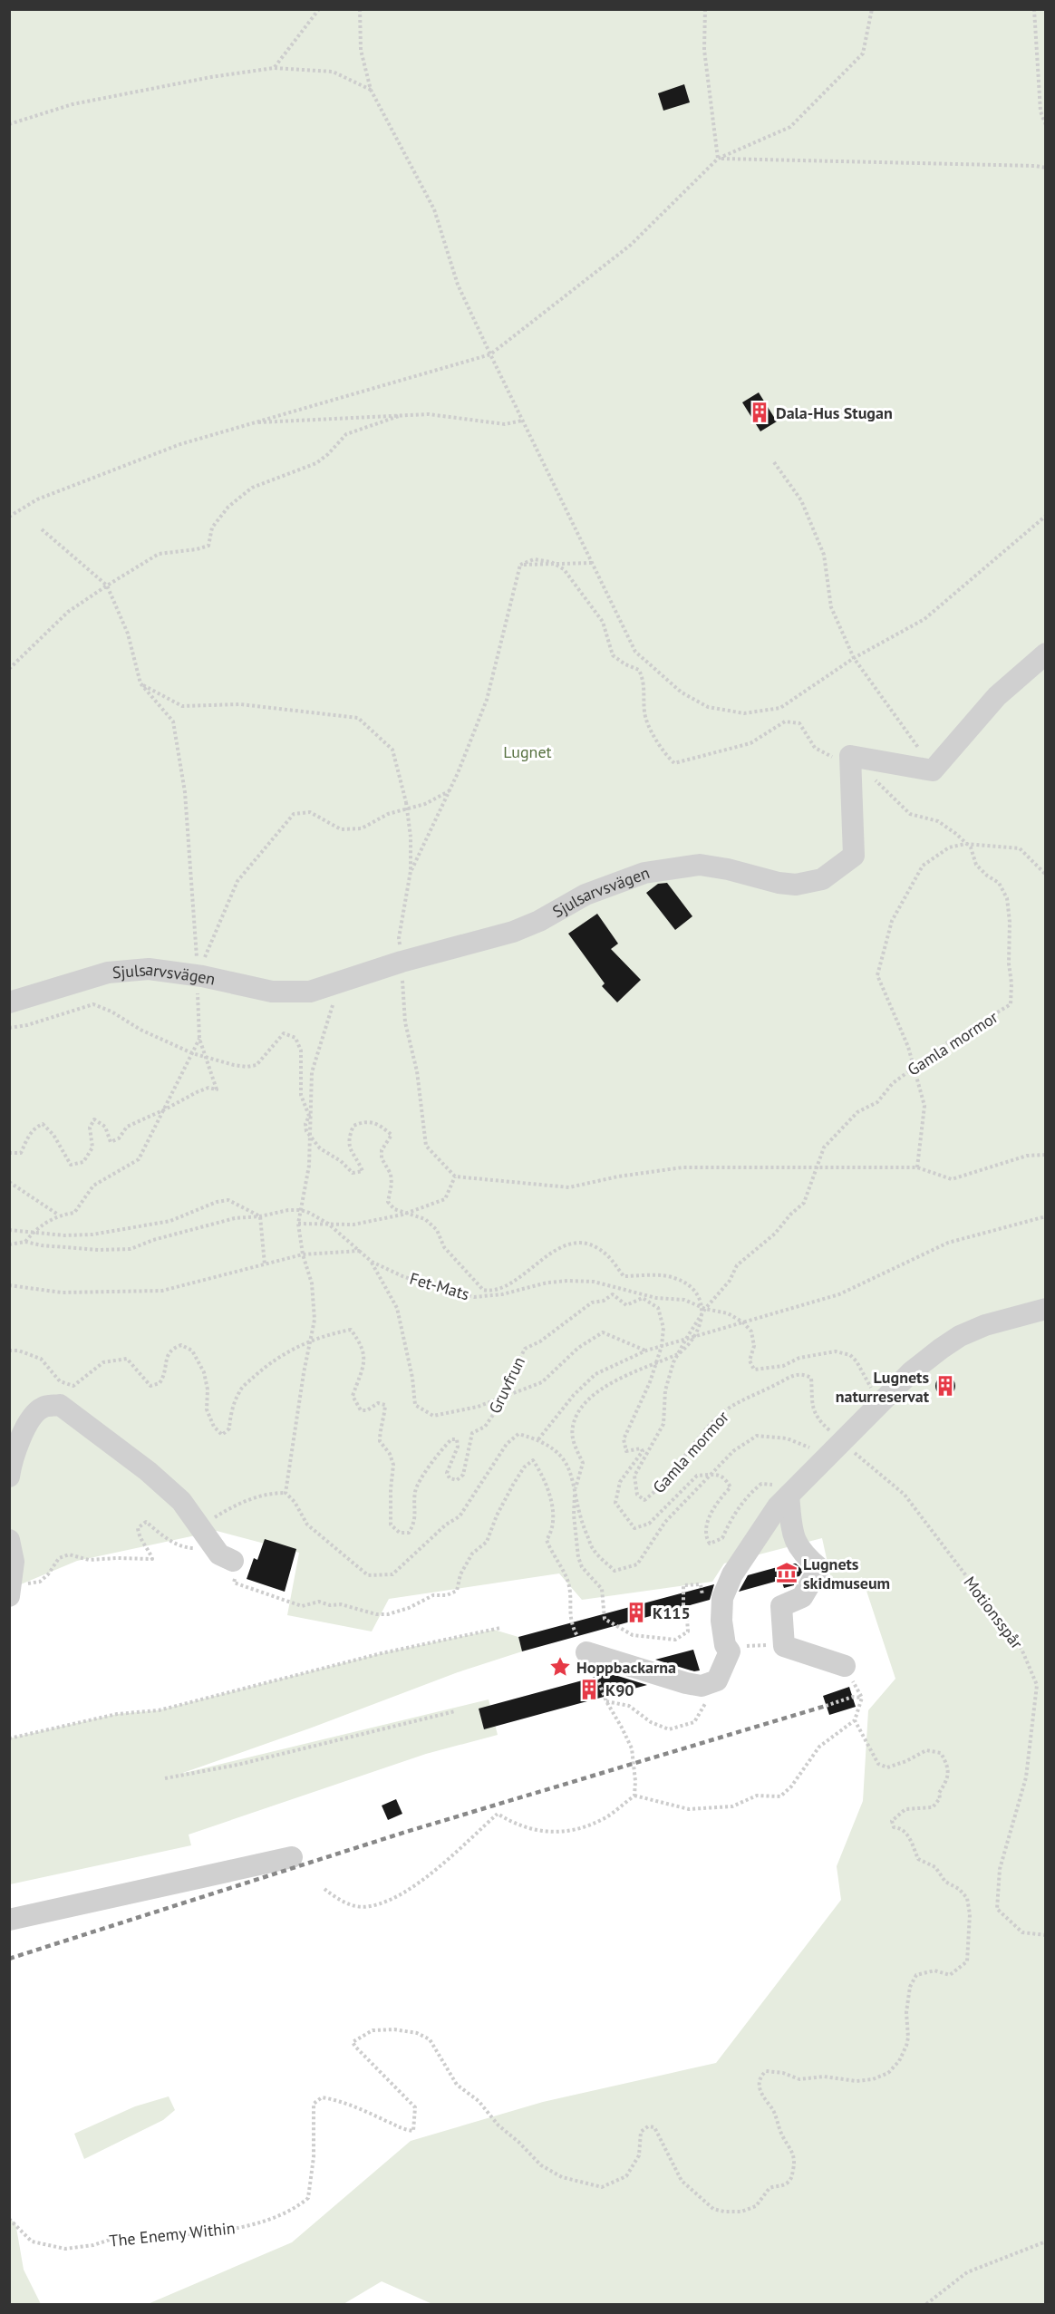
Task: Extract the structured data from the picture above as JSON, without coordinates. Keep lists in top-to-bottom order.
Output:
{
  "streets": {
    "street": ["Sjulsarvsvägen"],
    "path": [
      "Gamla mormor",
      "Fet-Mats",
      "Gruvfrun",
      "Motionsspår",
      "The Enemy Within"
    ]
  },
  "crossings": [
    ["Gamla mormor", "Fet-Mats"],
    ["Gamla mormor", "Motionsspår"]
  ],
  "parks": ["Lugnet"],
  "places": {
    "building": [
      "Dala-Hus Stugan",
      "Lugnets naturreservat",
      "K115",
      "K90"
    ],
    "museum": ["Lugnets skidmuseum"],
    "place": ["Hoppbackarna"]
  }
}
